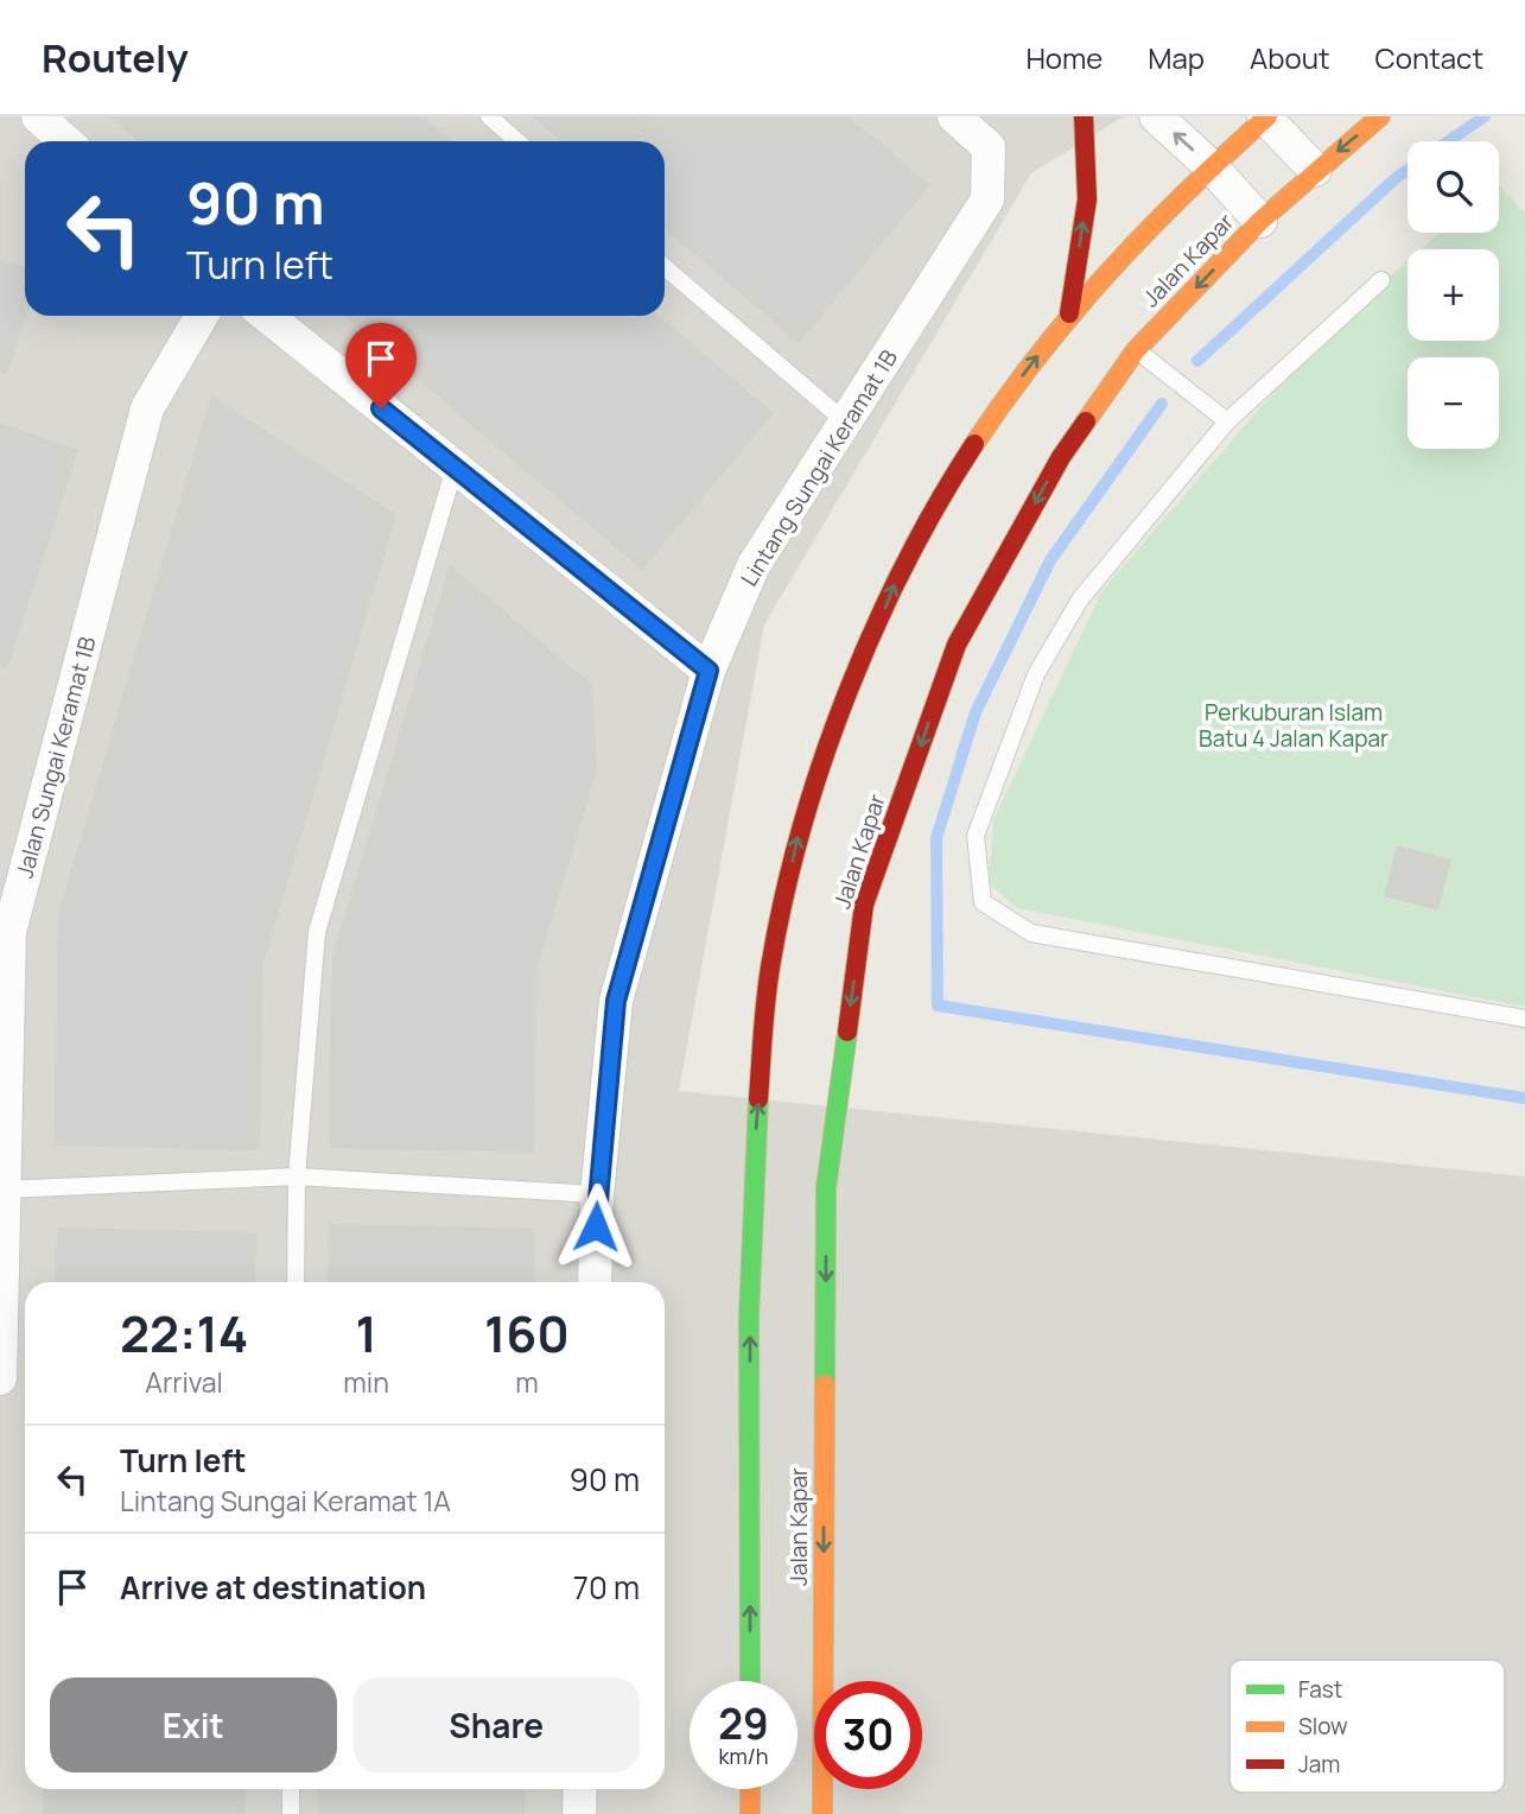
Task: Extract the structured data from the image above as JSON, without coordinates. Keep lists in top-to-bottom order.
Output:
{
  "streets": {
    "highway": ["Jalan Kapar"],
    "street": ["Lintang Sungai Keramat 1B", "Jalan Sungai Keramat 1B"]
  },
  "parks": ["Perkuburan Islam Batu 4 Jalan Kapar"],
  "legend": ["Fast", "Slow", "Jam"],
  "page": {
    "header": "Routely",
    "nav": [
      "Home",
      "Map",
      "About",
      "Contact"
    ],
    "map_buttons": ["+", "−"],
    "turn": ["90 m", "Turn left"],
    "eta": [
      "22:14",
      "Arrival",
      "1",
      "min",
      "160",
      "m"
    ],
    "list": [
      {
        "name": "Turn left",
        "note": "Lintang Sungai Keramat 1A",
        "value": "90 m"
      },
      {
        "name": "Arrive at destination",
        "value": "70 m"
      }
    ],
    "buttons": ["Exit", "Share"],
    "speed": "29 km/h",
    "limit": "30"
  }
}
